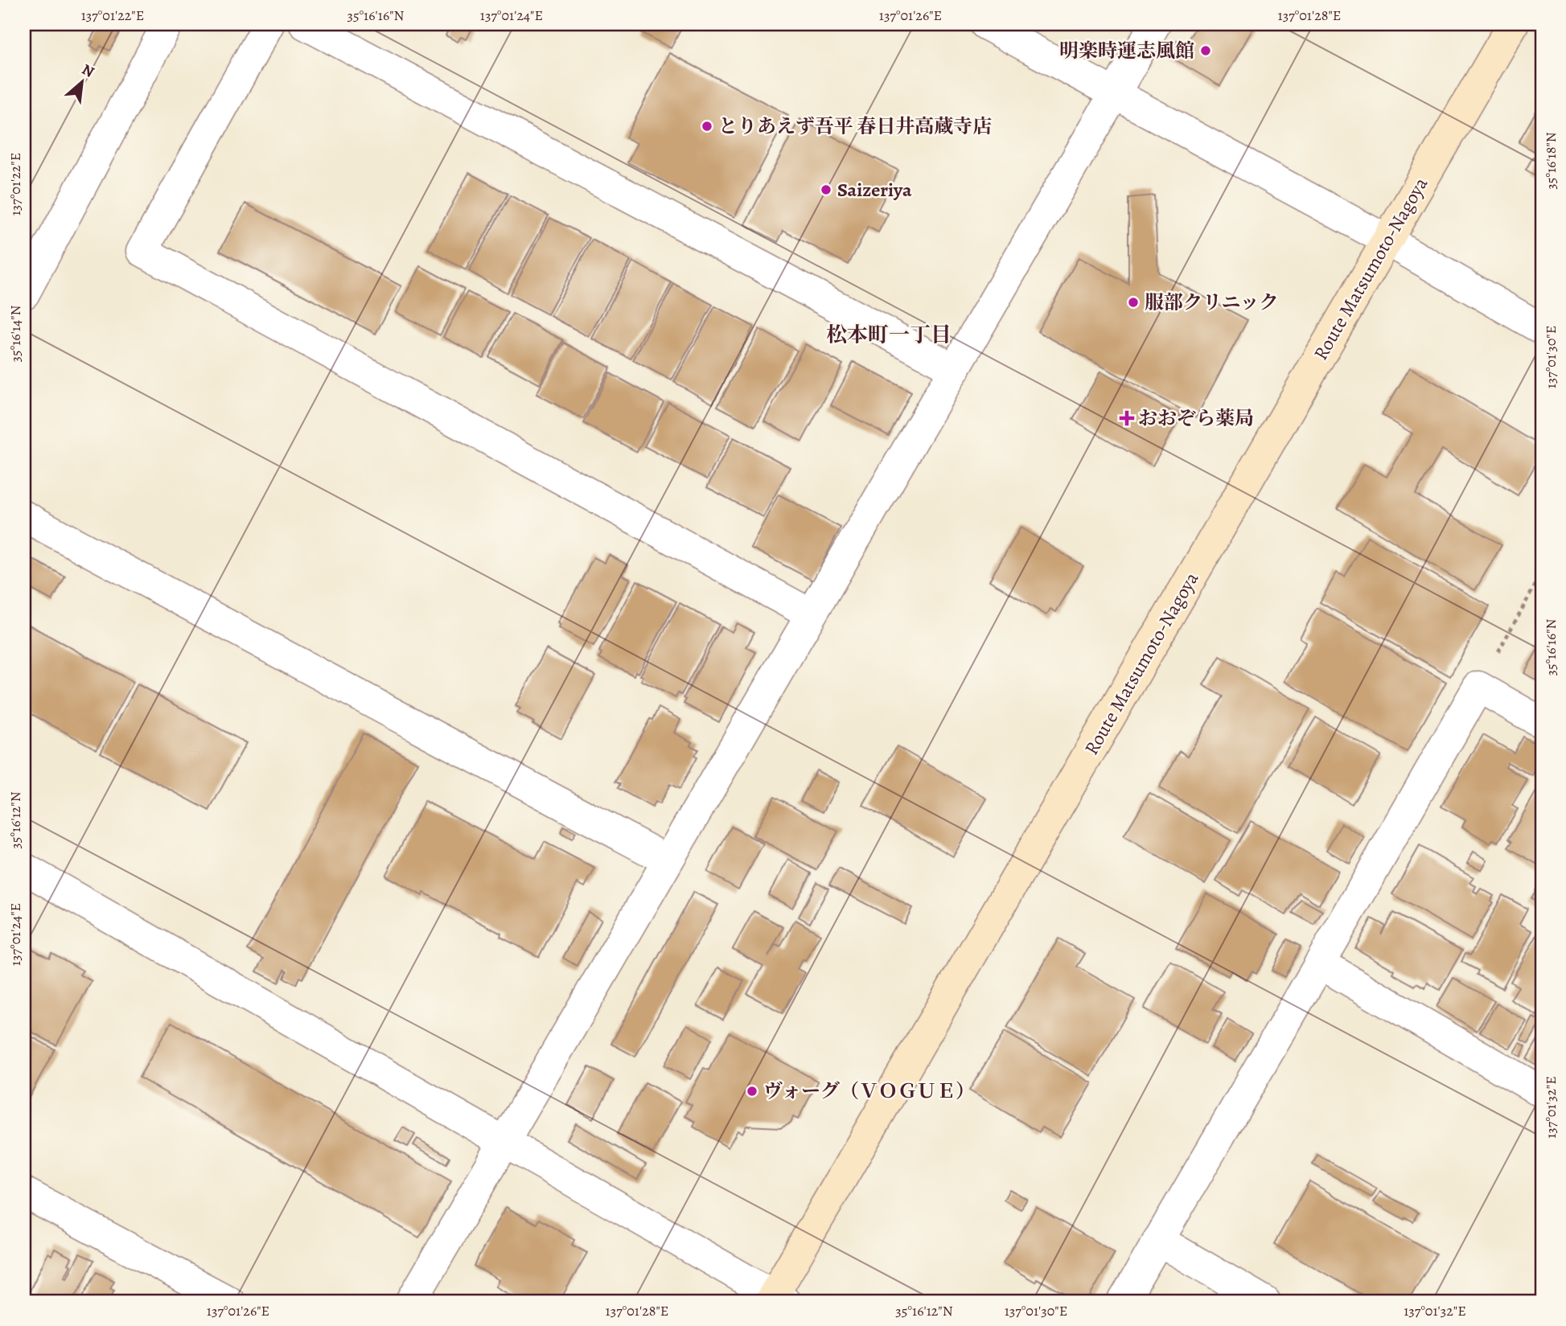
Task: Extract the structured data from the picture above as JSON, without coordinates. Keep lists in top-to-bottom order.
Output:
{
  "streets": {
    "main road": ["Route Matsumoto-Nagoya"]
  },
  "districts": ["松本町一丁目"],
  "places": {
    "other": [
      "明楽時運志風館",
      "とりあえず吾平 春日井高蔵寺店",
      "Saizeriya",
      "服部クリニック",
      "ヴォーグ（ＶＯＧＵＥ）"
    ],
    "health": ["おおぞら薬局"]
  },
  "north": "top right",
  "coordinates": [
    "137°01'22\"E",
    "35°16'16\"N",
    "137°01'24\"E",
    "137°01'26\"E",
    "137°01'28\"E",
    "35°16'18\"N",
    "35°16'14\"N",
    "137°01'30\"E",
    "35°16'12\"N",
    "137°01'32\"E"
  ]
}
